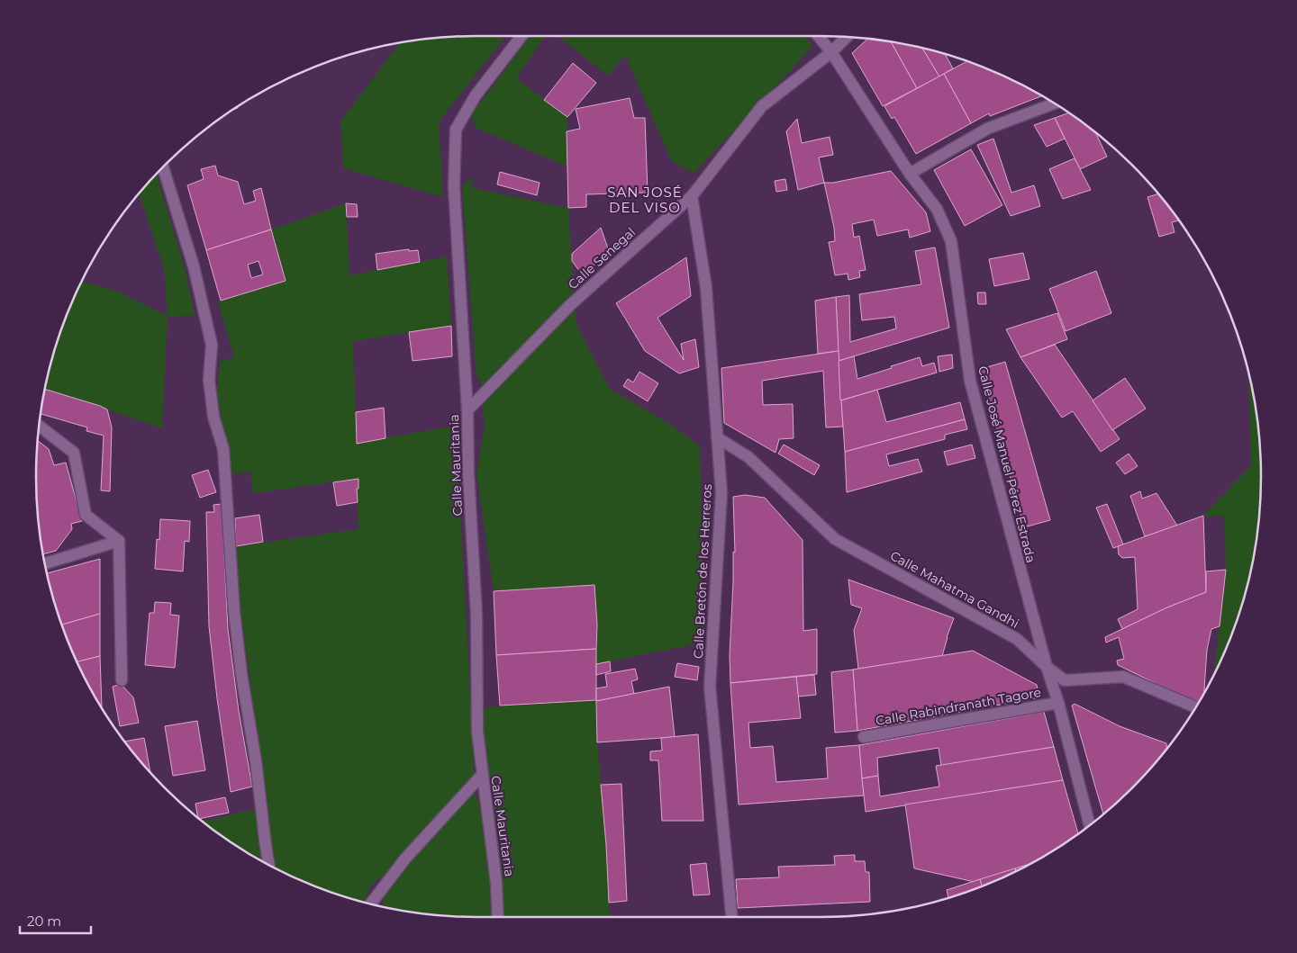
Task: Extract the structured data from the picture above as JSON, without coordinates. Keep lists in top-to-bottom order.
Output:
{
  "streets": {
    "street": [
      "Calle Senegal",
      "Calle José Manuel Pérez Estrada",
      "Calle Mauritania",
      "Calle Bretón de los Herreros",
      "Calle Mahatma Gandhi",
      "Calle Rabindranath Tagore"
    ]
  },
  "crossings": [
    ["Calle Senegal", "Calle José Manuel Pérez Estrada"],
    ["Calle Senegal", "Calle Mauritania"],
    ["Calle Senegal", "Calle Bretón de los Herreros"],
    ["Calle José Manuel Pérez Estrada", "Calle Mahatma Gandhi"],
    ["Calle José Manuel Pérez Estrada", "Calle Rabindranath Tagore"],
    ["Calle Bretón de los Herreros", "Calle Mahatma Gandhi"]
  ],
  "districts": ["SAN JOSÉ DEL VISO"],
  "scale_bar": "20 m"
}
